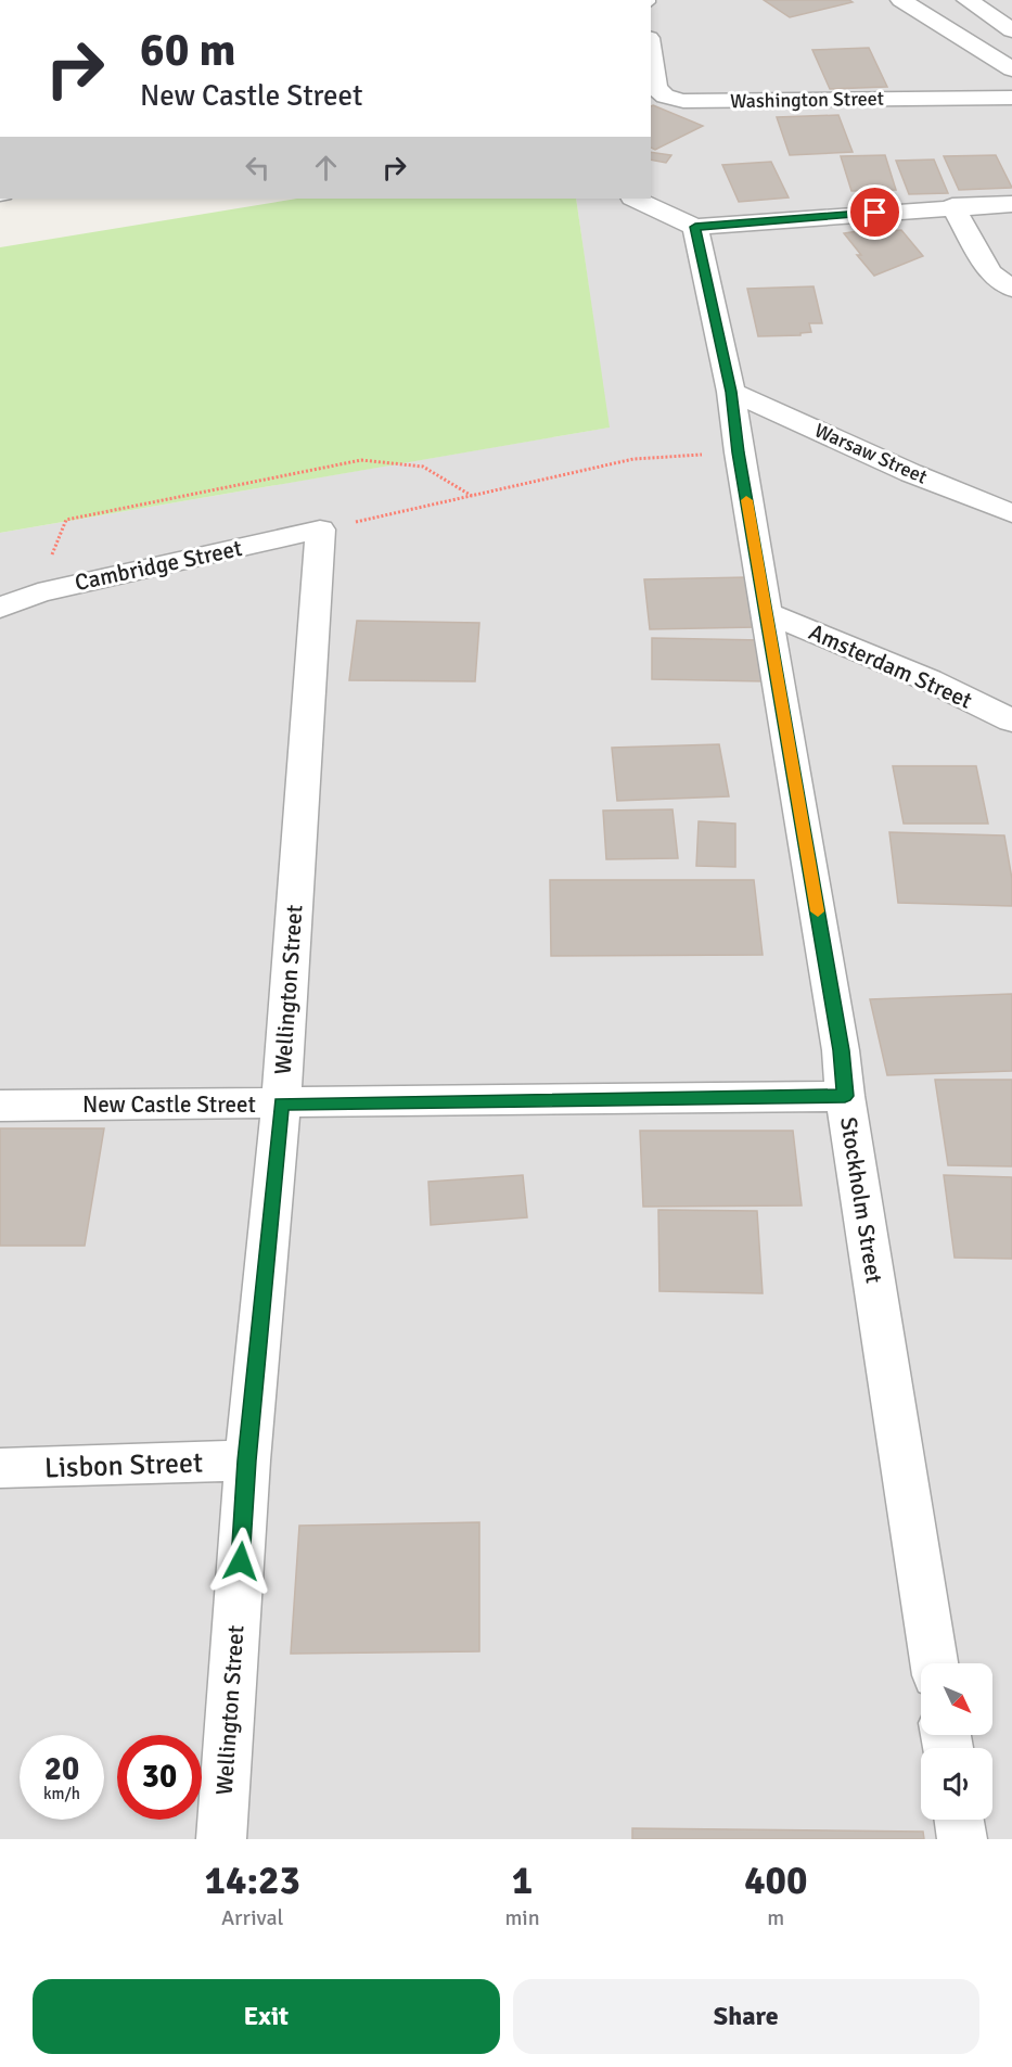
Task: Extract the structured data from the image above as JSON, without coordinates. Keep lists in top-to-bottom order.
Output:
{
  "streets": {
    "street": [
      "Washington Street",
      "Warsaw Street",
      "Cambridge Street",
      "Amsterdam Street",
      "Wellington Street",
      "New Castle Street",
      "Stockholm Street",
      "Lisbon Street"
    ]
  },
  "crossings": [
    ["Warsaw Street", "Stockholm Street"],
    ["Cambridge Street", "Wellington Street"],
    ["Amsterdam Street", "Stockholm Street"],
    ["Wellington Street", "New Castle Street"],
    ["Wellington Street", "Lisbon Street"],
    ["New Castle Street", "Stockholm Street"]
  ],
  "north": "bottom right",
  "page": {
    "turn": ["60 m", "New Castle Street"],
    "speed": "20 km/h",
    "limit": "30",
    "eta": [
      "14:23",
      "Arrival",
      "1",
      "min",
      "400",
      "m"
    ],
    "buttons": ["Exit", "Share"]
  }
}
